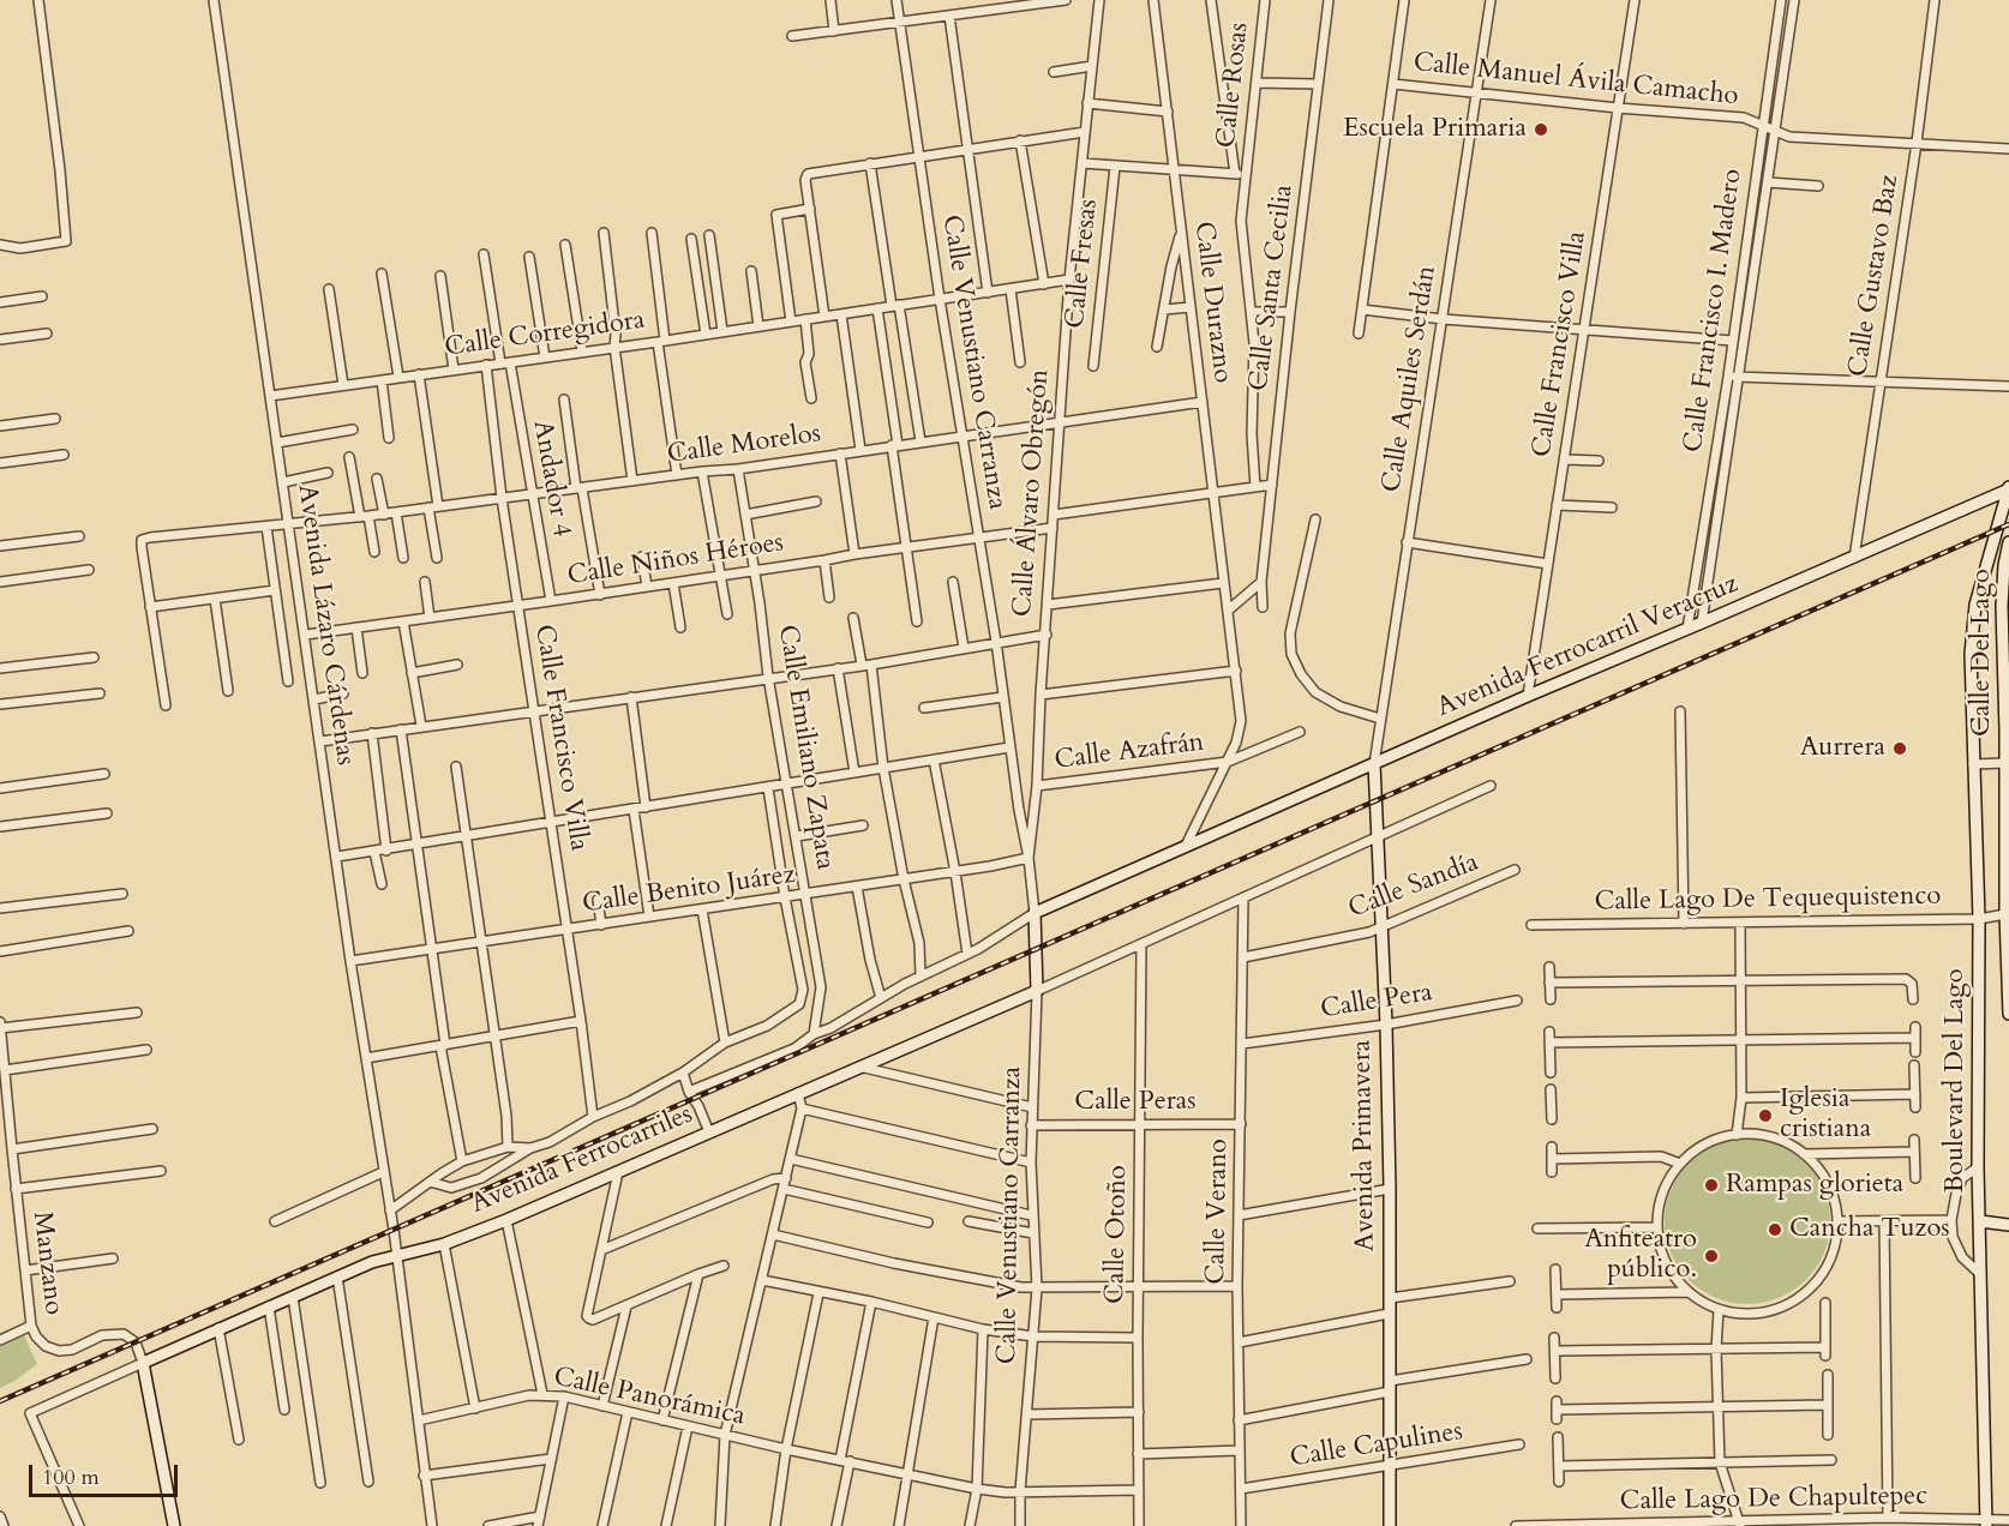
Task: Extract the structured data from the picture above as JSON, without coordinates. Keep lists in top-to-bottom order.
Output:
{
  "streets": {
    "street": [
      "Calle Manuel Ávila Camacho",
      "Calle Rosas",
      "Calle Fresas",
      "Calle Gustavo Baz",
      "Calle Santa Cecilia",
      "Calle Durazno",
      "Calle Francisco I. Madero",
      "Calle Corregidora",
      "Calle Francisco Villa",
      "Calle Venustiano Carranza",
      "Calle Aquiles Serdán",
      "Calle Morelos",
      "Andador 4",
      "Calle Álvaro Obregón",
      "Calle Niños Héroes",
      "Avenida Lázaro Cárdenas",
      "Avenida Ferrocarril Veracruz",
      "Calle Del Lago",
      "Calle Emiliano Zapata",
      "Calle Azafrán",
      "Calle Sandía",
      "Calle Benito Juárez",
      "Calle Lago De Tequequistenco",
      "Calle Pera",
      "Boulevard Del Lago",
      "Calle Peras",
      "Avenida Primavera",
      "Avenida Ferrocarriles",
      "Calle Verano",
      "Calle Otoño",
      "Manzano",
      "Calle Panorámica",
      "Calle Capulines",
      "Calle Lago De Chapultepec"
    ]
  },
  "crossings": [
    ["Calle Manuel Ávila Camacho", "Calle Gustavo Baz"],
    ["Calle Manuel Ávila Camacho", "Calle Francisco I. Madero"],
    ["Calle Manuel Ávila Camacho", "Calle Francisco Villa"],
    ["Calle Manuel Ávila Camacho", "Calle Aquiles Serdán"],
    ["Calle Gustavo Baz", "Avenida Ferrocarril Veracruz"],
    ["Calle Durazno", "Calle Morelos"],
    ["Calle Durazno", "Avenida Ferrocarril Veracruz"],
    ["Calle Durazno", "Calle Azafrán"],
    ["Calle Francisco I. Madero", "Avenida Ferrocarril Veracruz"],
    ["Calle Corregidora", "Calle Francisco Villa"],
    ["Calle Corregidora", "Calle Venustiano Carranza"],
    ["Calle Corregidora", "Andador 4"],
    ["Calle Corregidora", "Calle Álvaro Obregón"],
    ["Calle Corregidora", "Avenida Lázaro Cárdenas"],
    ["Calle Francisco Villa", "Calle Morelos"],
    ["Calle Francisco Villa", "Calle Niños Héroes"],
    ["Calle Francisco Villa", "Avenida Ferrocarril Veracruz"],
    ["Calle Francisco Villa", "Calle Benito Juárez"],
    ["Calle Venustiano Carranza", "Calle Morelos"],
    ["Calle Venustiano Carranza", "Calle Álvaro Obregón"],
    ["Calle Venustiano Carranza", "Calle Niños Héroes"],
    ["Calle Venustiano Carranza", "Calle Benito Juárez"],
    ["Calle Venustiano Carranza", "Calle Peras"],
    ["Calle Venustiano Carranza", "Avenida Ferrocarriles"],
    ["Calle Venustiano Carranza", "Calle Panorámica"],
    ["Calle Aquiles Serdán", "Avenida Ferrocarril Veracruz"],
    ["Calle Aquiles Serdán", "Avenida Primavera"],
    ["Calle Morelos", "Andador 4"],
    ["Calle Morelos", "Calle Álvaro Obregón"],
    ["Calle Morelos", "Avenida Lázaro Cárdenas"],
    ["Calle Morelos", "Calle Emiliano Zapata"],
    ["Andador 4", "Calle Niños Héroes"],
    ["Calle Álvaro Obregón", "Calle Niños Héroes"],
    ["Calle Álvaro Obregón", "Avenida Ferrocarril Veracruz"],
    ["Calle Álvaro Obregón", "Calle Azafrán"],
    ["Calle Álvaro Obregón", "Calle Benito Juárez"],
    ["Calle Álvaro Obregón", "Avenida Ferrocarriles"],
    ["Calle Niños Héroes", "Avenida Lázaro Cárdenas"],
    ["Calle Niños Héroes", "Calle Emiliano Zapata"],
    ["Avenida Lázaro Cárdenas", "Calle Benito Juárez"],
    ["Avenida Lázaro Cárdenas", "Avenida Ferrocarriles"],
    ["Avenida Lázaro Cárdenas", "Calle Panorámica"],
    ["Avenida Ferrocarril Veracruz", "Calle Del Lago"],
    ["Avenida Ferrocarril Veracruz", "Avenida Primavera"],
    ["Calle Del Lago", "Boulevard Del Lago"],
    ["Calle Emiliano Zapata", "Calle Benito Juárez"],
    ["Calle Sandía", "Avenida Primavera"],
    ["Calle Sandía", "Calle Verano"],
    ["Calle Lago De Tequequistenco", "Boulevard Del Lago"],
    ["Calle Pera", "Avenida Primavera"],
    ["Calle Pera", "Calle Verano"],
    ["Boulevard Del Lago", "Calle Lago De Chapultepec"],
    ["Calle Peras", "Calle Verano"],
    ["Calle Peras", "Calle Otoño"],
    ["Avenida Primavera", "Calle Capulines"],
    ["Avenida Ferrocarriles", "Manzano"],
    ["Calle Verano", "Calle Capulines"],
    ["Calle Otoño", "Calle Panorámica"]
  ],
  "places": [
    "Escuela Primaria",
    "Aurrera",
    "Iglesia cristiana",
    "Rampas glorieta",
    "Cancha Tuzos",
    "Anfiteatro público."
  ],
  "scale_bar": "100 m"
}
